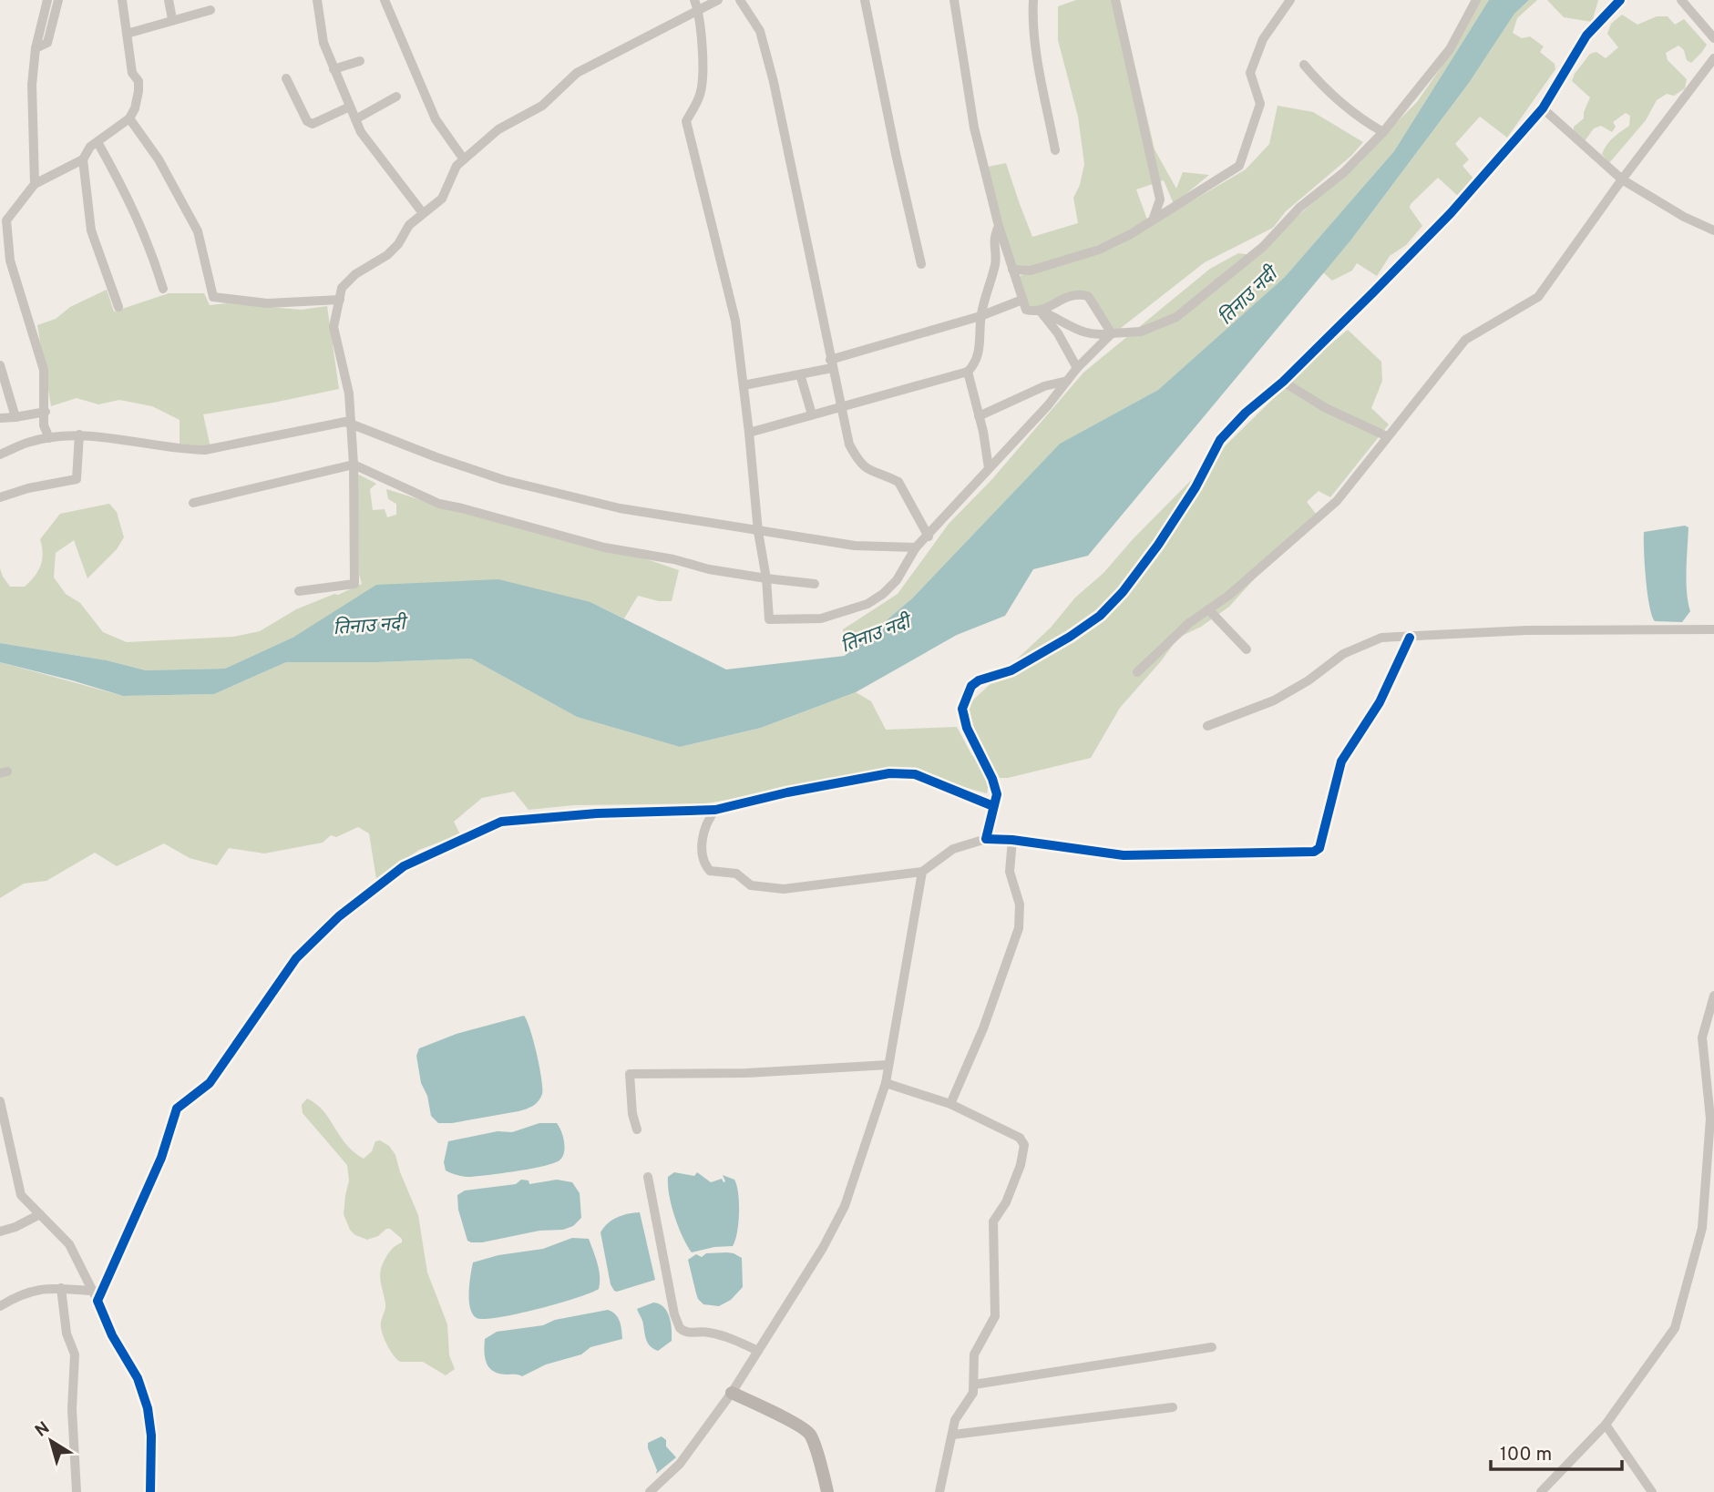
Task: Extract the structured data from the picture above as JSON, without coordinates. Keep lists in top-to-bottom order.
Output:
{
  "water": ["तिनाउ नदी"],
  "scale_bar": "100 m",
  "north": "top left"
}
